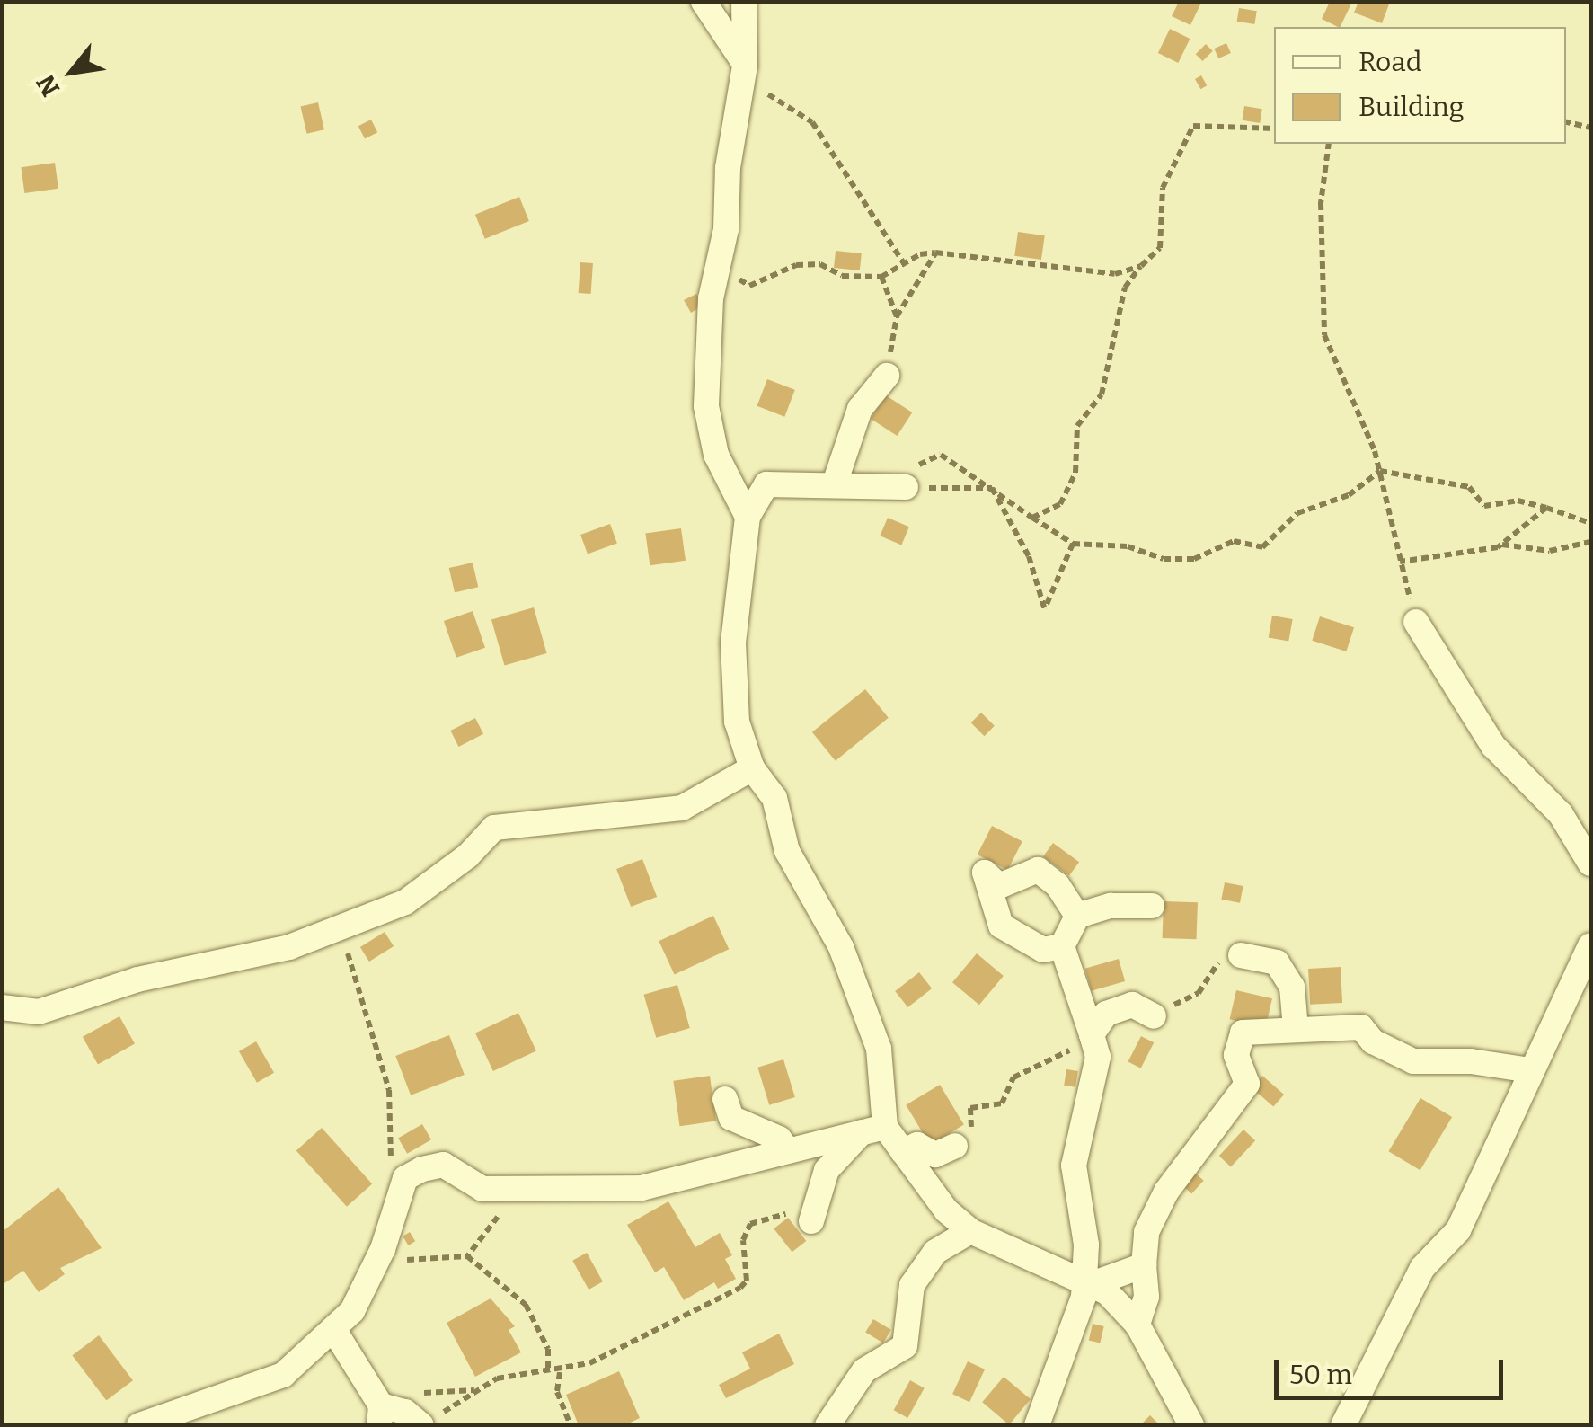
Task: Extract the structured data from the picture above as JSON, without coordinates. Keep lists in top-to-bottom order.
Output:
{
  "legend": ["Road", "Building"],
  "scale_bar": "50 m",
  "north": "bottom left"
}
